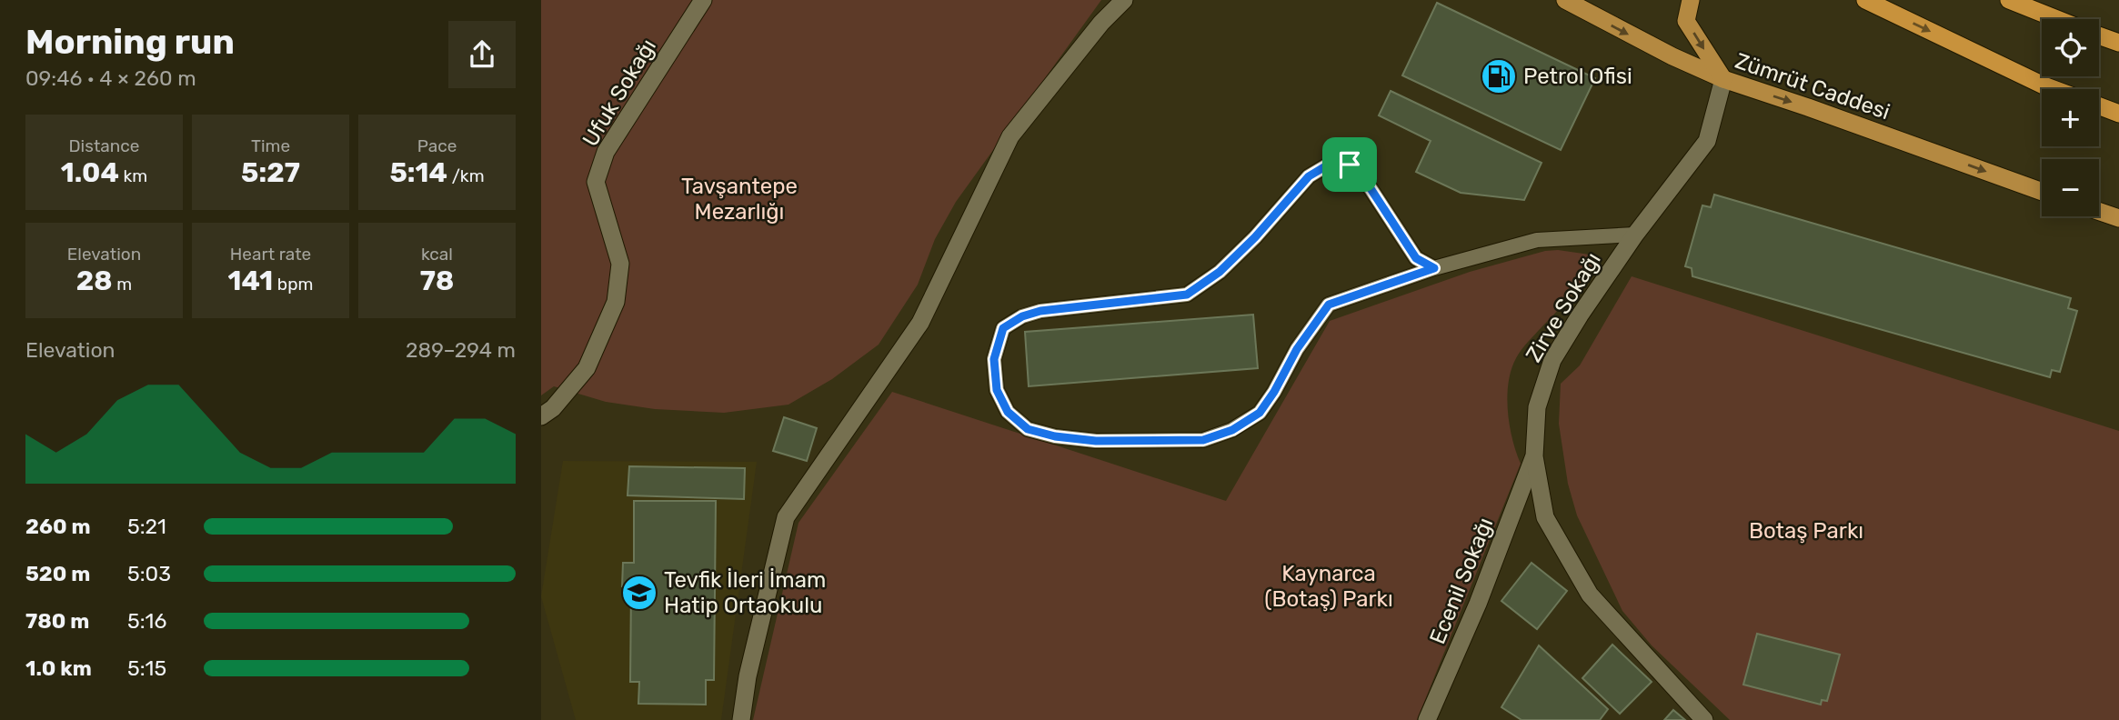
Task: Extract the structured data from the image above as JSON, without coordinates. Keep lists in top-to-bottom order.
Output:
{
  "streets": {
    "main road": ["Zümrüt Caddesi"],
    "street": ["Ufuk Sokağı", "Zirve Sokağı", "Ecenil Sokağı"]
  },
  "crossings": [
    ["Zümrüt Caddesi", "Zirve Sokağı"],
    ["Zirve Sokağı", "Ecenil Sokağı"]
  ],
  "one_way": ["Zümrüt Caddesi"],
  "parks": ["Tavşantepe Mezarlığı", "Botaş Parkı", "Kaynarca (Botaş) Parkı"],
  "places": {
    "fuel station": ["Petrol Ofisi"],
    "school or university": ["Tevfik İleri İmam Hatip Ortaokulu"]
  },
  "page": {
    "heading": ["Morning run", "09:46 · 4 × 260 m"],
    "map_buttons": ["+", "−"],
    "stats": [
      ["Distance", "1.04 km"],
      ["Time", "5:27"],
      ["Pace", "5:14 /km"],
      ["Elevation", "28 m"],
      ["Heart rate", "141 bpm"],
      ["kcal", "78"]
    ],
    "chart": ["Elevation", "289–294 m"],
    "list": [
      {
        "name": "260 m",
        "note": "5:21"
      },
      {
        "name": "520 m",
        "note": "5:03"
      },
      {
        "name": "780 m",
        "note": "5:16"
      },
      {
        "name": "1.0 km",
        "note": "5:15"
      }
    ]
  }
}
